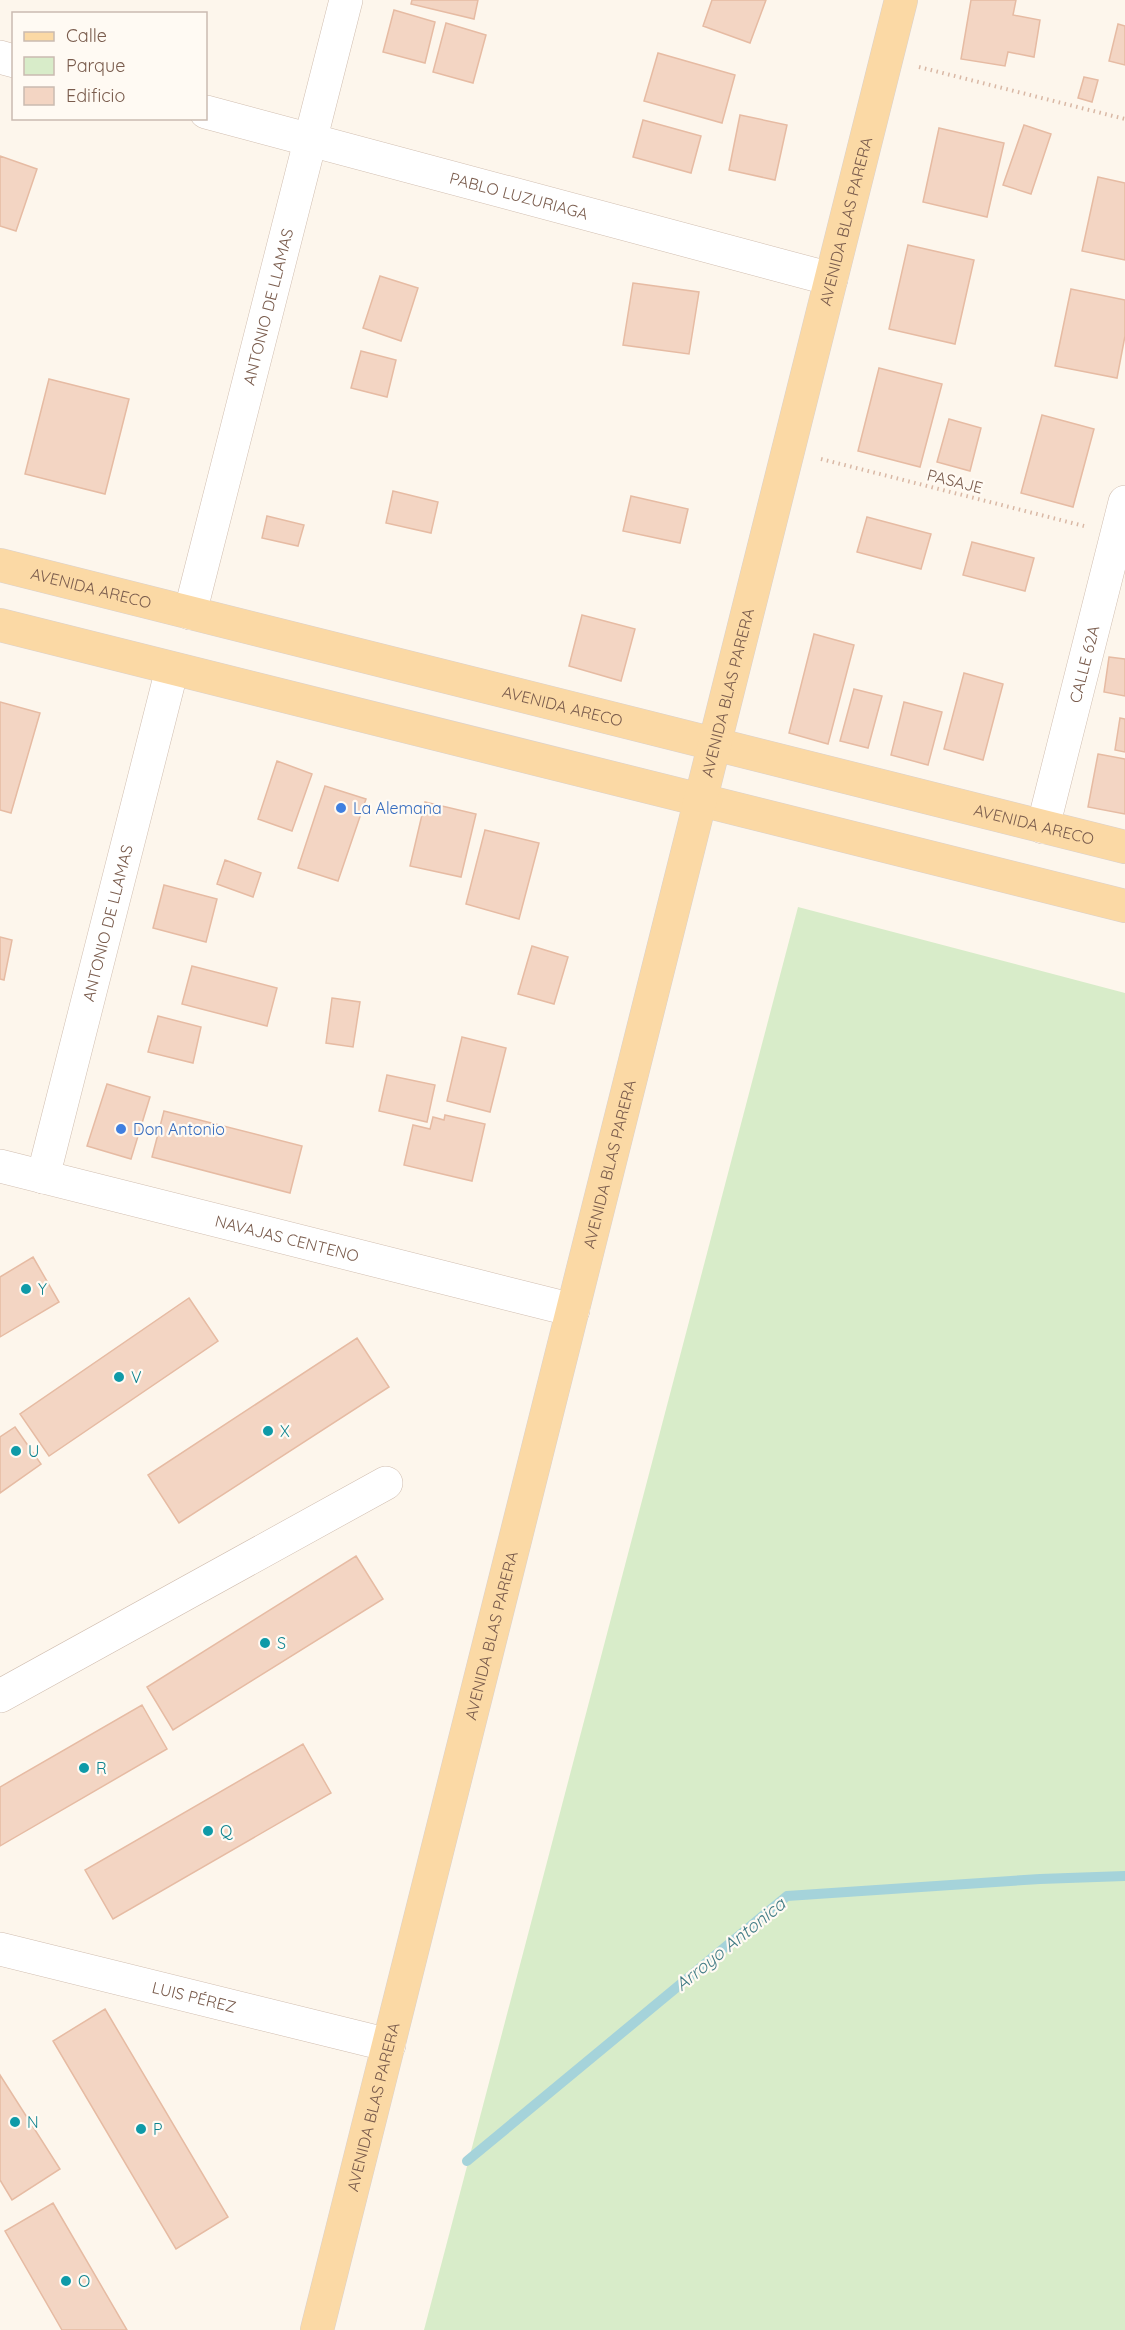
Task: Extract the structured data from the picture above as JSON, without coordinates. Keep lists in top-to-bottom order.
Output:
{
  "streets": {
    "main road": ["AVENIDA BLAS PARERA", "AVENIDA ARECO"],
    "street": [
      "PABLO LUZURIAGA",
      "ANTONIO DE LLAMAS",
      "CALLE 62A",
      "NAVAJAS CENTENO",
      "LUIS PÉREZ"
    ],
    "path": ["PASAJE"]
  },
  "crossings": [
    ["PABLO LUZURIAGA", "AVENIDA BLAS PARERA"],
    ["PABLO LUZURIAGA", "ANTONIO DE LLAMAS"],
    ["AVENIDA BLAS PARERA", "PASAJE"],
    ["AVENIDA BLAS PARERA", "AVENIDA ARECO"],
    ["AVENIDA BLAS PARERA", "NAVAJAS CENTENO"],
    ["AVENIDA BLAS PARERA", "LUIS PÉREZ"],
    ["ANTONIO DE LLAMAS", "AVENIDA ARECO"],
    ["ANTONIO DE LLAMAS", "NAVAJAS CENTENO"],
    ["PASAJE", "CALLE 62A"],
    ["AVENIDA ARECO", "CALLE 62A"]
  ],
  "water": ["Arroyo Antonica"],
  "places": [
    "La Alemana",
    "Don Antonio",
    "Y",
    "V",
    "X",
    "U",
    "S",
    "R",
    "Q",
    "N",
    "P",
    "O"
  ],
  "legend": ["Calle", "Parque", "Edificio"]
}
